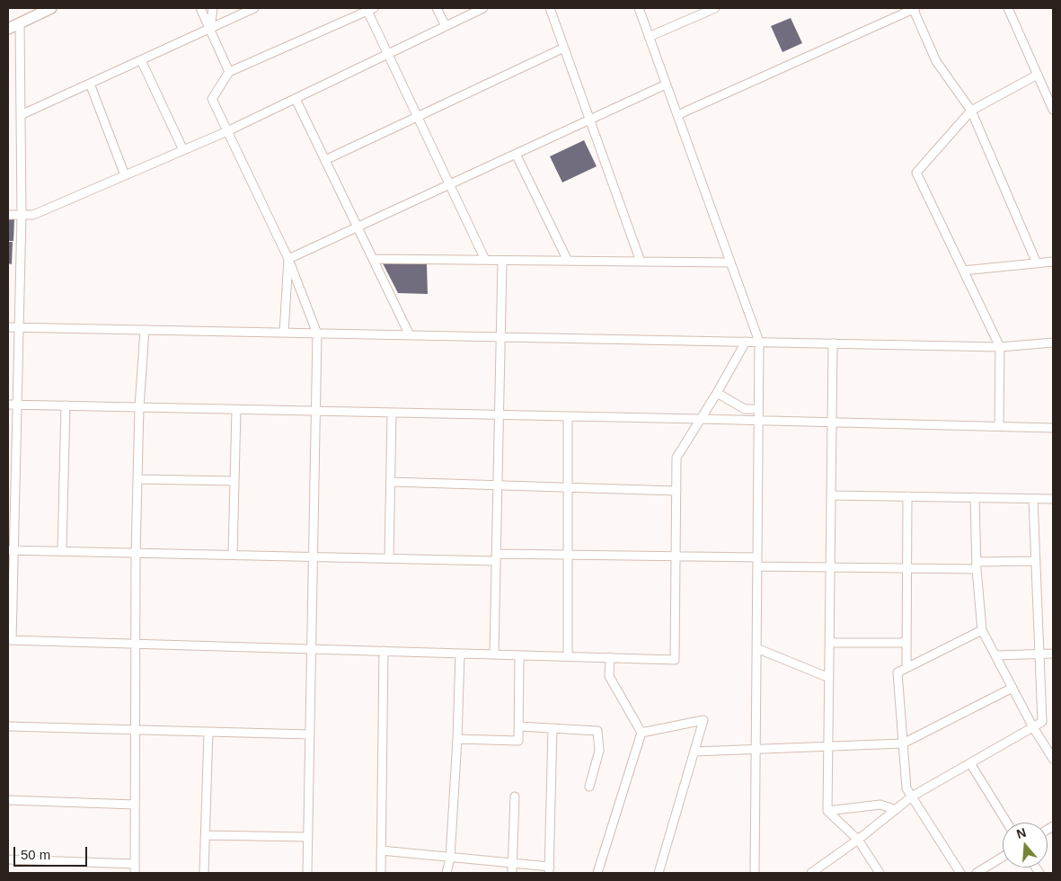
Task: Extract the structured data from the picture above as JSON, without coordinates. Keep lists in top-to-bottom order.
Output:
{
  "scale_bar": "50 m",
  "north": "top"
}
